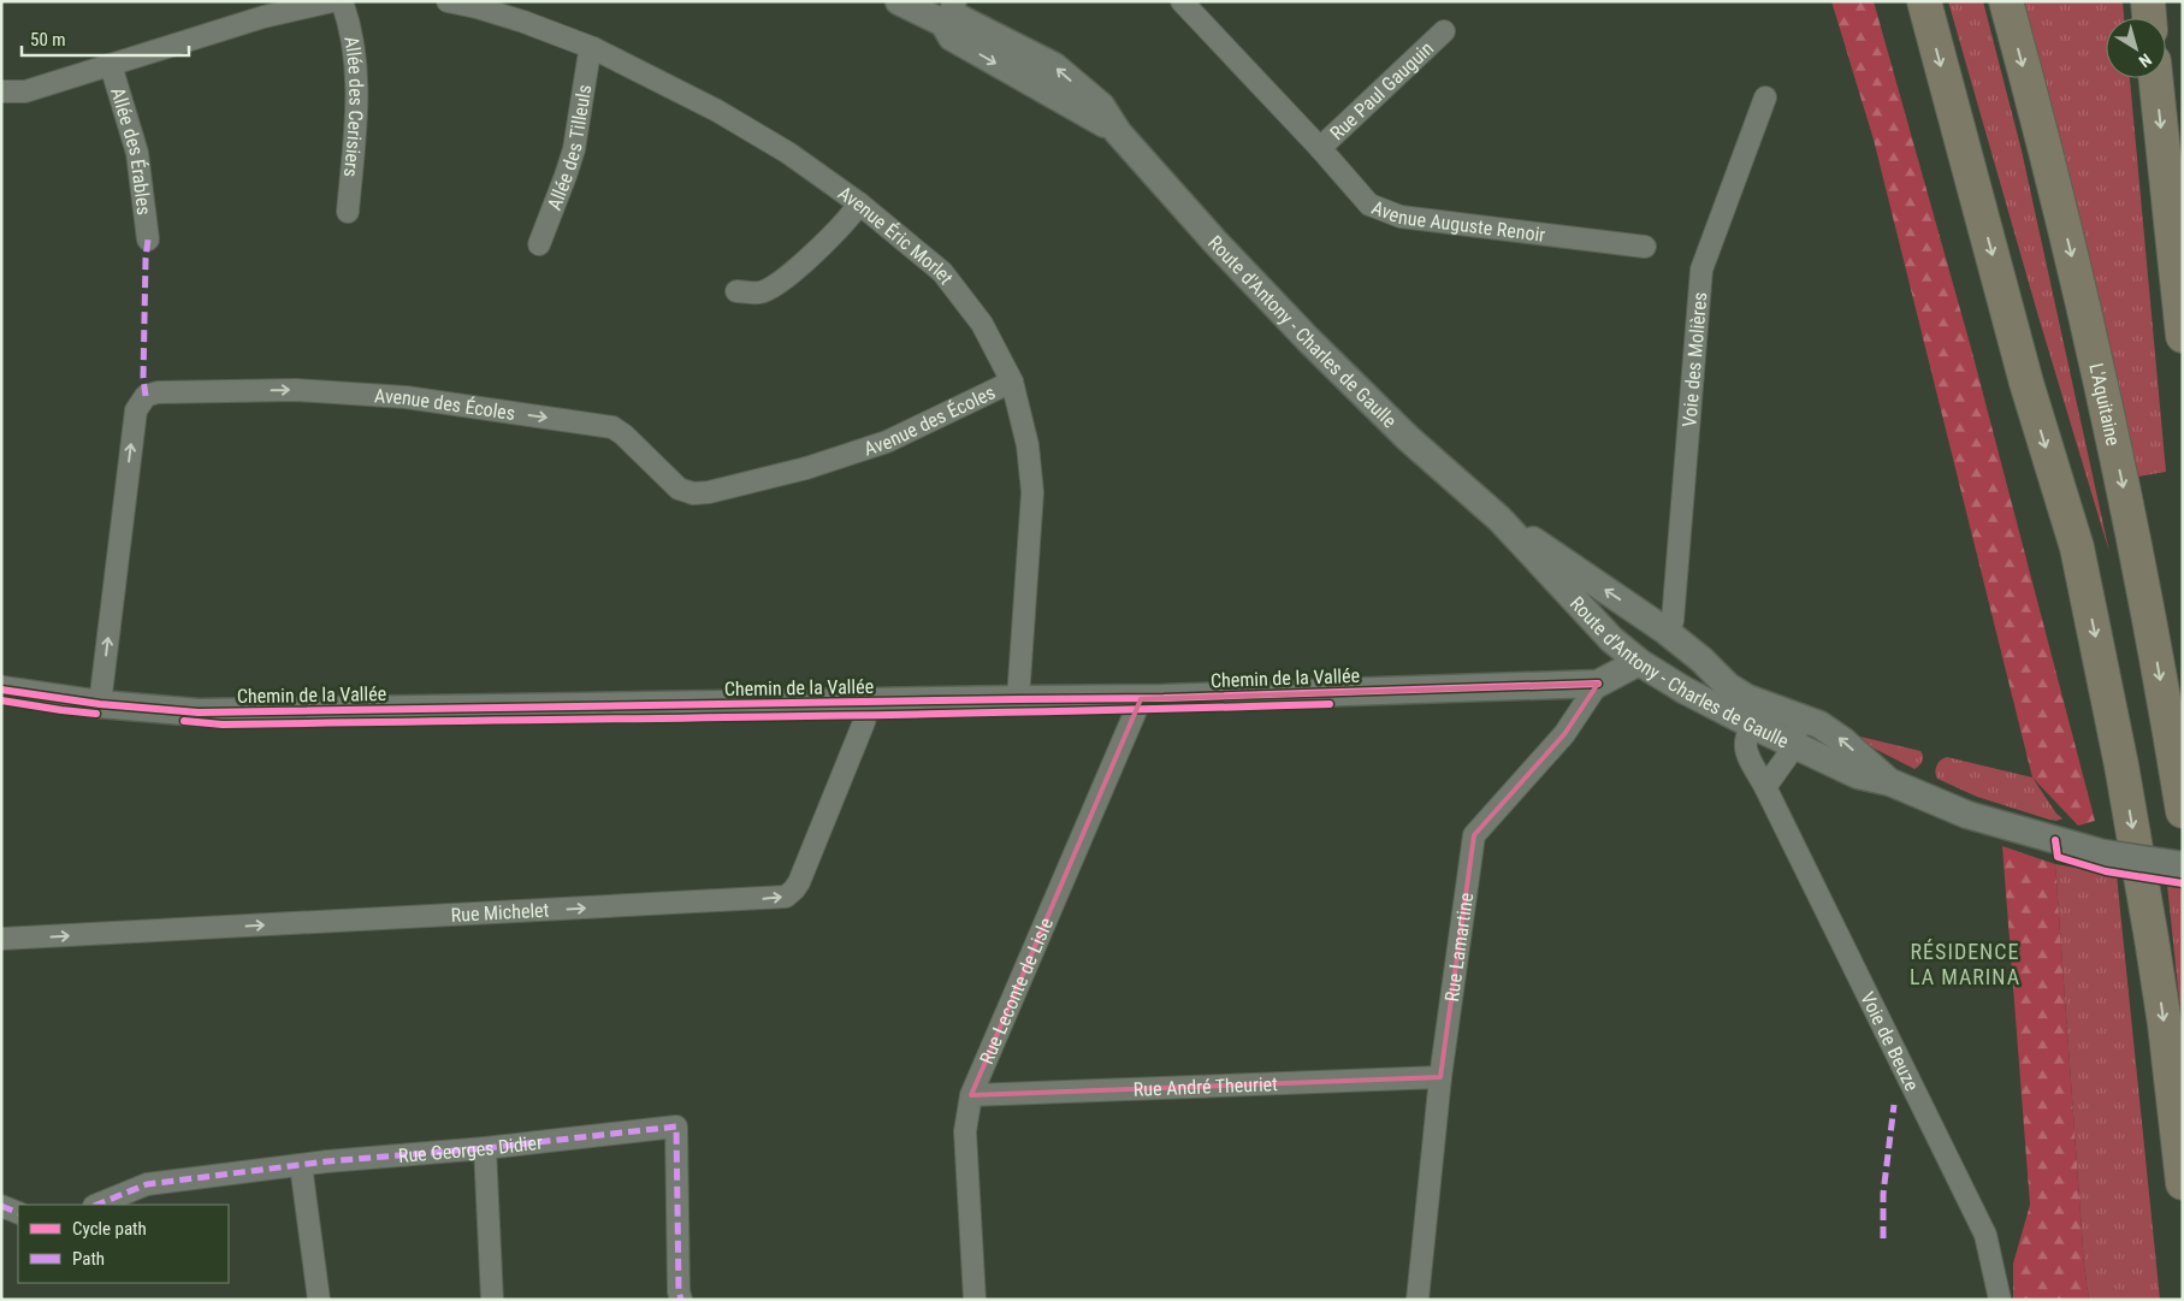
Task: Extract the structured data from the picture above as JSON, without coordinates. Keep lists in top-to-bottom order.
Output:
{
  "streets": {
    "highway": ["L'Aquitaine"],
    "street": [
      "Rue Paul Gauguin",
      "Allée des Cerisiers",
      "Allée des Tilleuls",
      "Allée des Érables",
      "Avenue Auguste Renoir",
      "Avenue Éric Morlet",
      "Route d'Antony - Charles de Gaulle",
      "Voie des Molières",
      "Avenue des Écoles",
      "Chemin de la Vallée",
      "Rue Michelet",
      "Rue Lamartine",
      "Rue Leconte de Lisle",
      "Voie de Beuze",
      "Rue André Theuriet",
      "Rue Georges Didier"
    ]
  },
  "crossings": [
    ["Rue Paul Gauguin", "Avenue Auguste Renoir"],
    ["Allée des Tilleuls", "Avenue Éric Morlet"],
    ["Avenue Éric Morlet", "Avenue des Écoles"],
    ["Avenue Éric Morlet", "Chemin de la Vallée"],
    ["Route d'Antony - Charles de Gaulle", "Voie des Molières"],
    ["Route d'Antony - Charles de Gaulle", "Rue Lamartine"],
    ["Route d'Antony - Charles de Gaulle", "Voie de Beuze"],
    ["Avenue des Écoles", "Chemin de la Vallée"],
    ["Chemin de la Vallée", "Rue Michelet"],
    ["Chemin de la Vallée", "Rue Lamartine"],
    ["Chemin de la Vallée", "Rue Leconte de Lisle"],
    ["Rue Lamartine", "Rue André Theuriet"],
    ["Rue Leconte de Lisle", "Rue André Theuriet"]
  ],
  "one_way": ["Rue Michelet"],
  "districts": ["RÉSIDENCE LA MARINA"],
  "legend": ["Cycle path", "Path"],
  "scale_bar": "50 m",
  "north": "bottom right"
}
